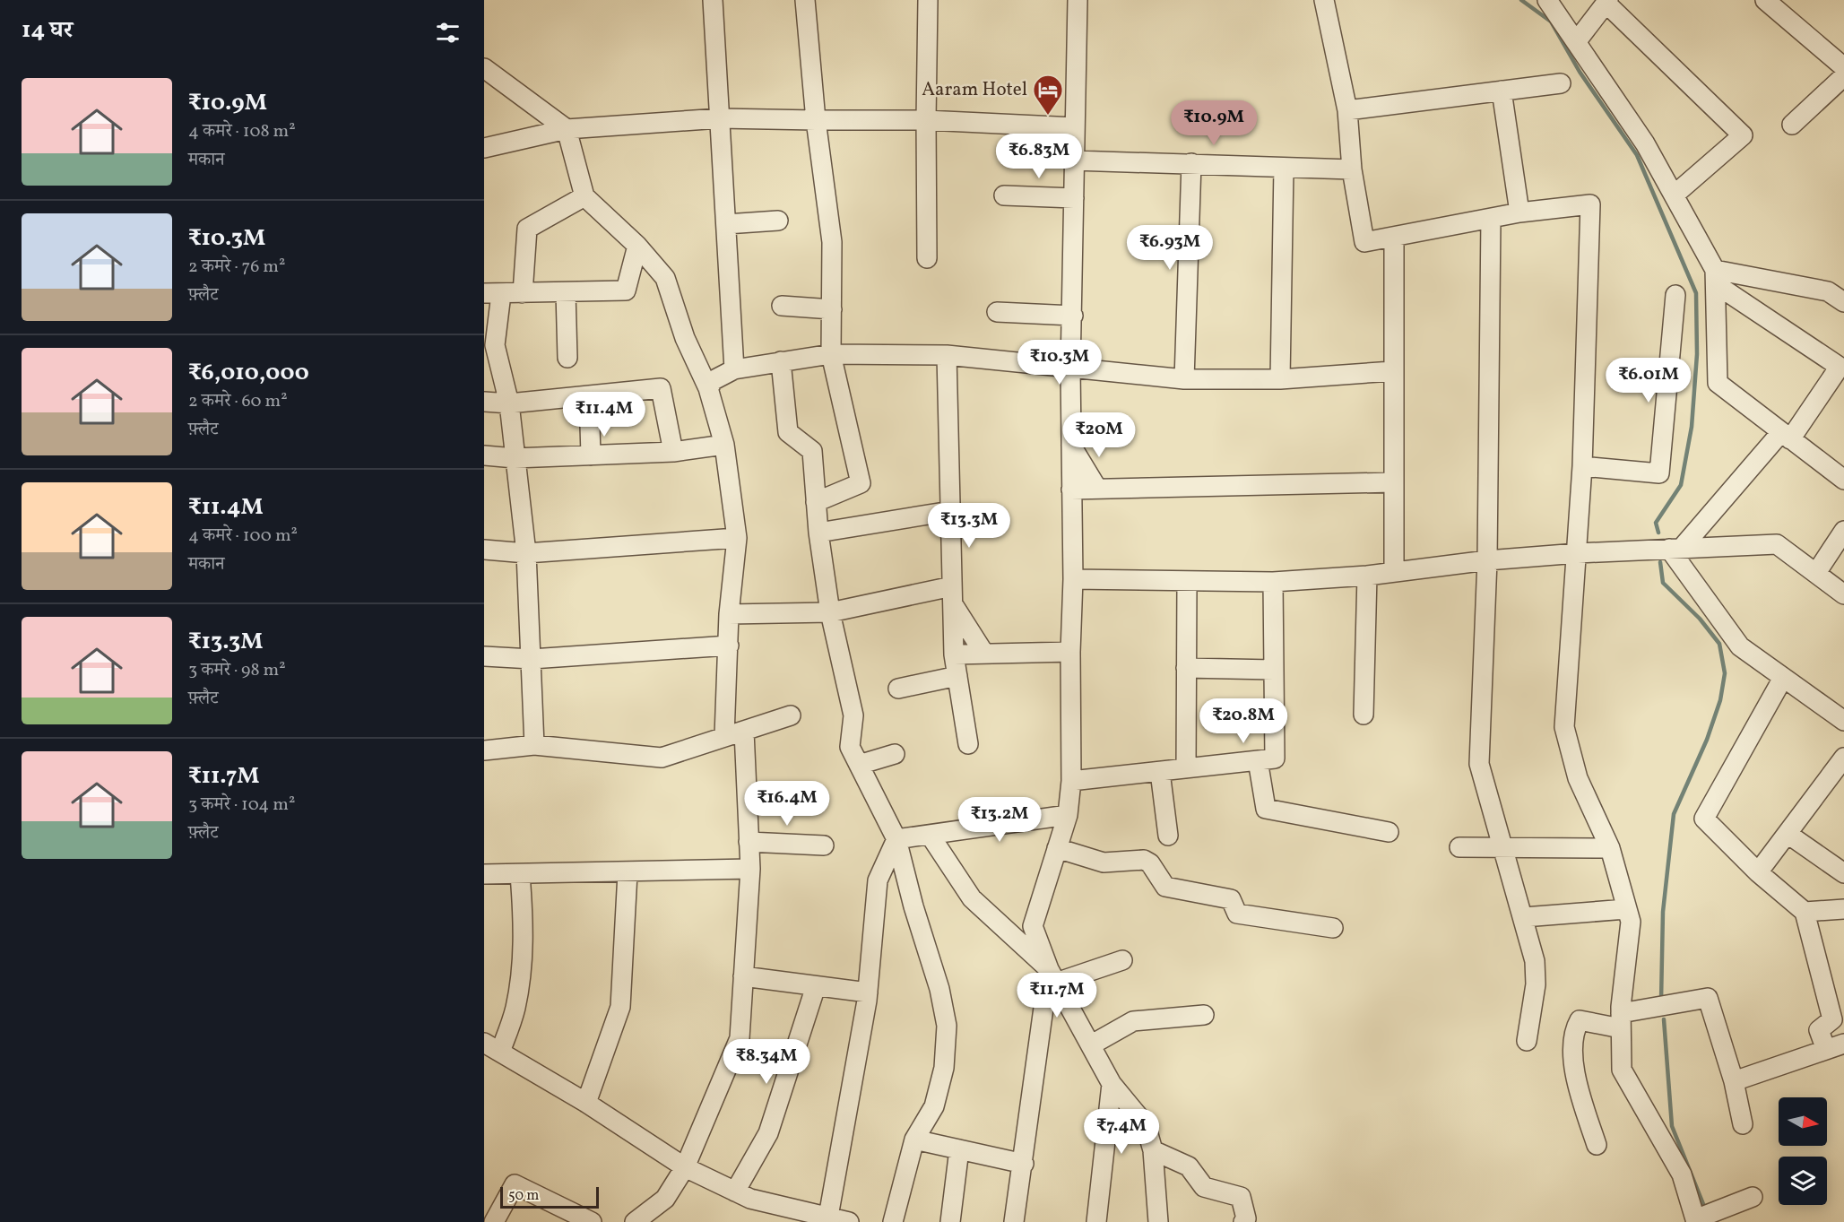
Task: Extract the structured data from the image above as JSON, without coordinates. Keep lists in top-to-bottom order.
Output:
{
  "places": {
    "hotel": ["Aaram Hotel"]
  },
  "scale_bar": "50 m",
  "north": "right",
  "page": {
    "heading": "14 घर",
    "list": [
      {
        "name": "₹10.9M",
        "note": "4 कमरे · 108 m² · मकान"
      },
      {
        "name": "₹10.3M",
        "note": "2 कमरे · 76 m² · फ़्लैट"
      },
      {
        "name": "₹6,010,000",
        "note": "2 कमरे · 60 m² · फ़्लैट"
      },
      {
        "name": "₹11.4M",
        "note": "4 कमरे · 100 m² · मकान"
      },
      {
        "name": "₹13.3M",
        "note": "3 कमरे · 98 m² · फ़्लैट"
      },
      {
        "name": "₹11.7M",
        "note": "3 कमरे · 104 m² · फ़्लैट"
      }
    ],
    "price": [
      "₹10.9M",
      "₹6.83M",
      "₹6.93M",
      "₹10.3M",
      "₹6.01M",
      "₹11.4M",
      "₹20M",
      "₹13.3M",
      "₹20.8M",
      "₹16.4M",
      "₹13.2M",
      "₹11.7M",
      "₹8.34M",
      "₹7.4M"
    ],
    "scale": "50 m"
  }
}
